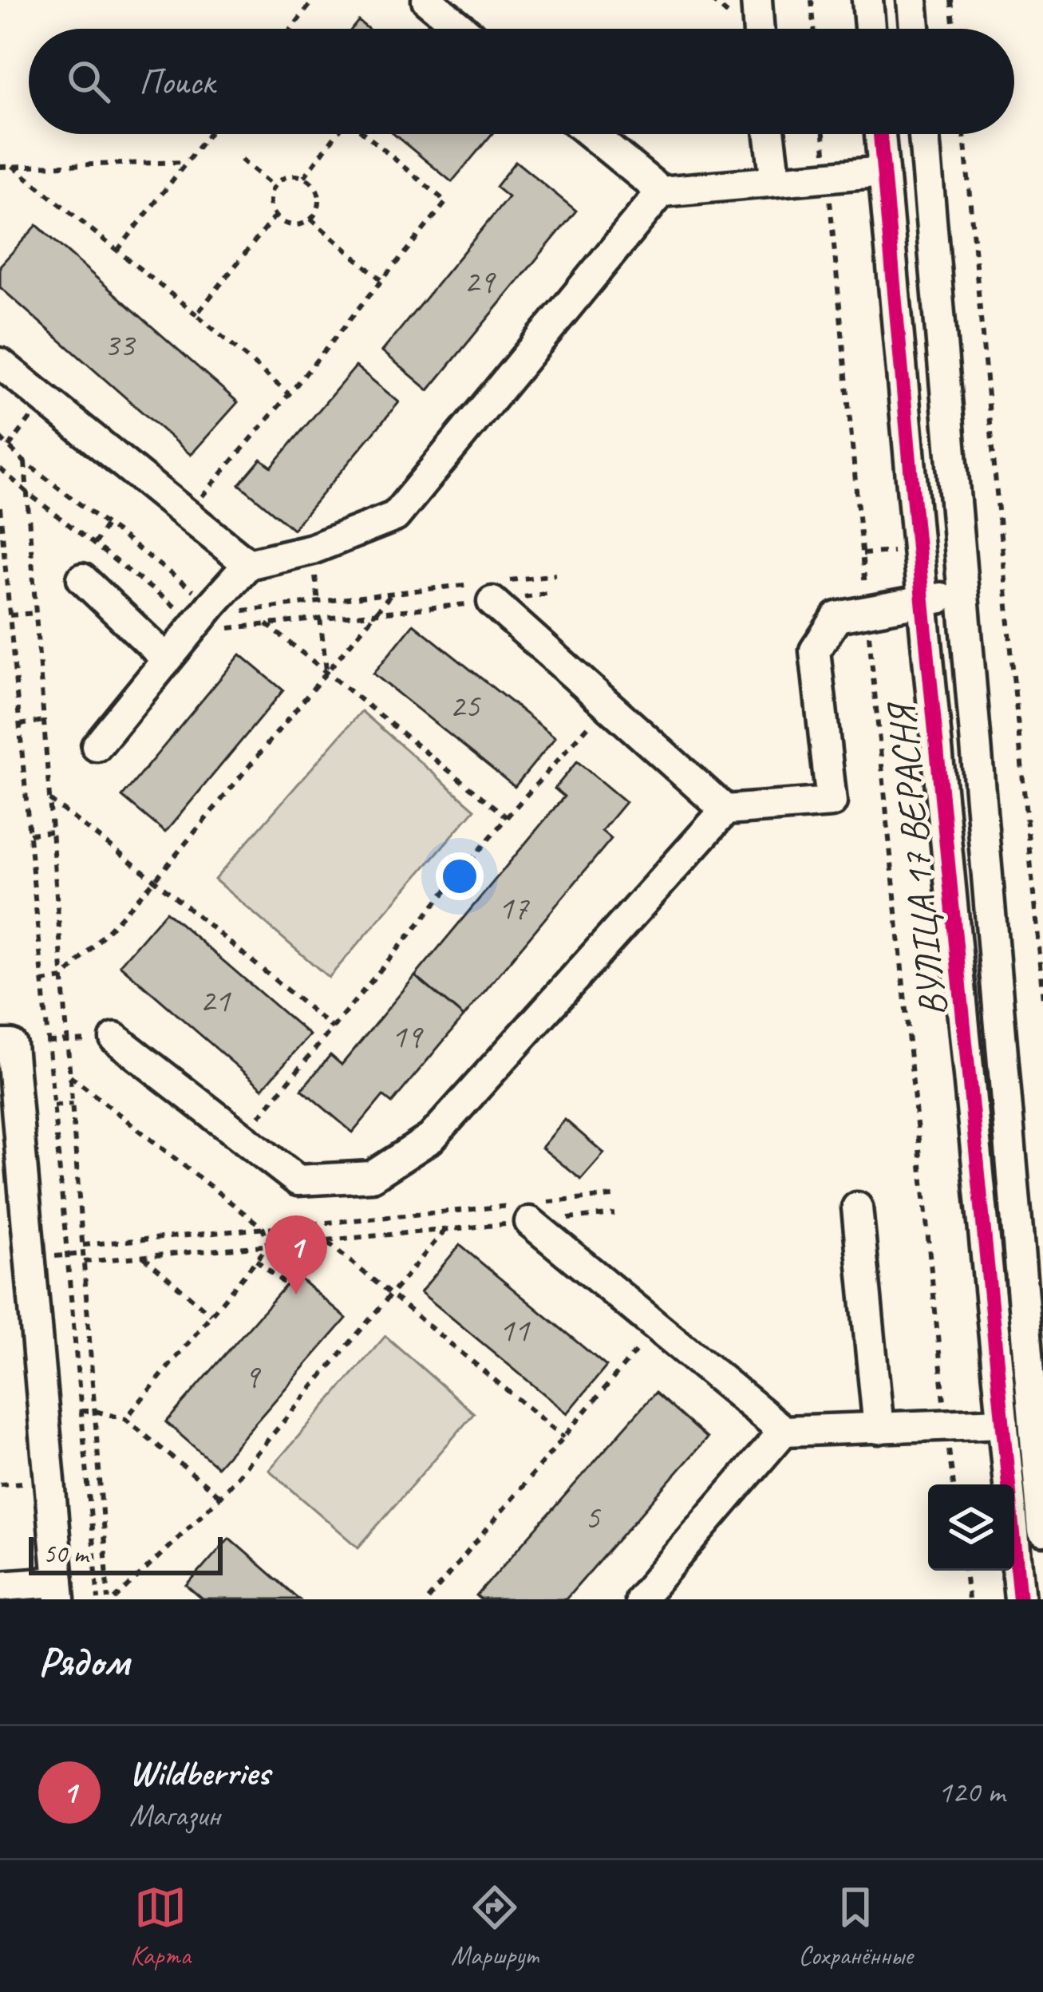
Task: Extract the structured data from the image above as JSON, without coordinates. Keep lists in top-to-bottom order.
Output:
{
  "streets": {
    "street": ["ВУЛІЦА 17 ВЕРАСНЯ"]
  },
  "house_numbers": [
    "29",
    "33",
    "25",
    "17",
    "21",
    "19",
    "11",
    "9",
    "5"
  ],
  "scale_bar": "50 m",
  "page": {
    "search": "Поиск",
    "pins": "1",
    "scale": "50 m",
    "heading": "Рядом",
    "list": [
      {
        "mark": "1",
        "name": "Wildberries",
        "note": "Магазин",
        "value": "120 m"
      }
    ],
    "nav": ["Карта", "Маршрут", "Сохранённые"]
  }
}
